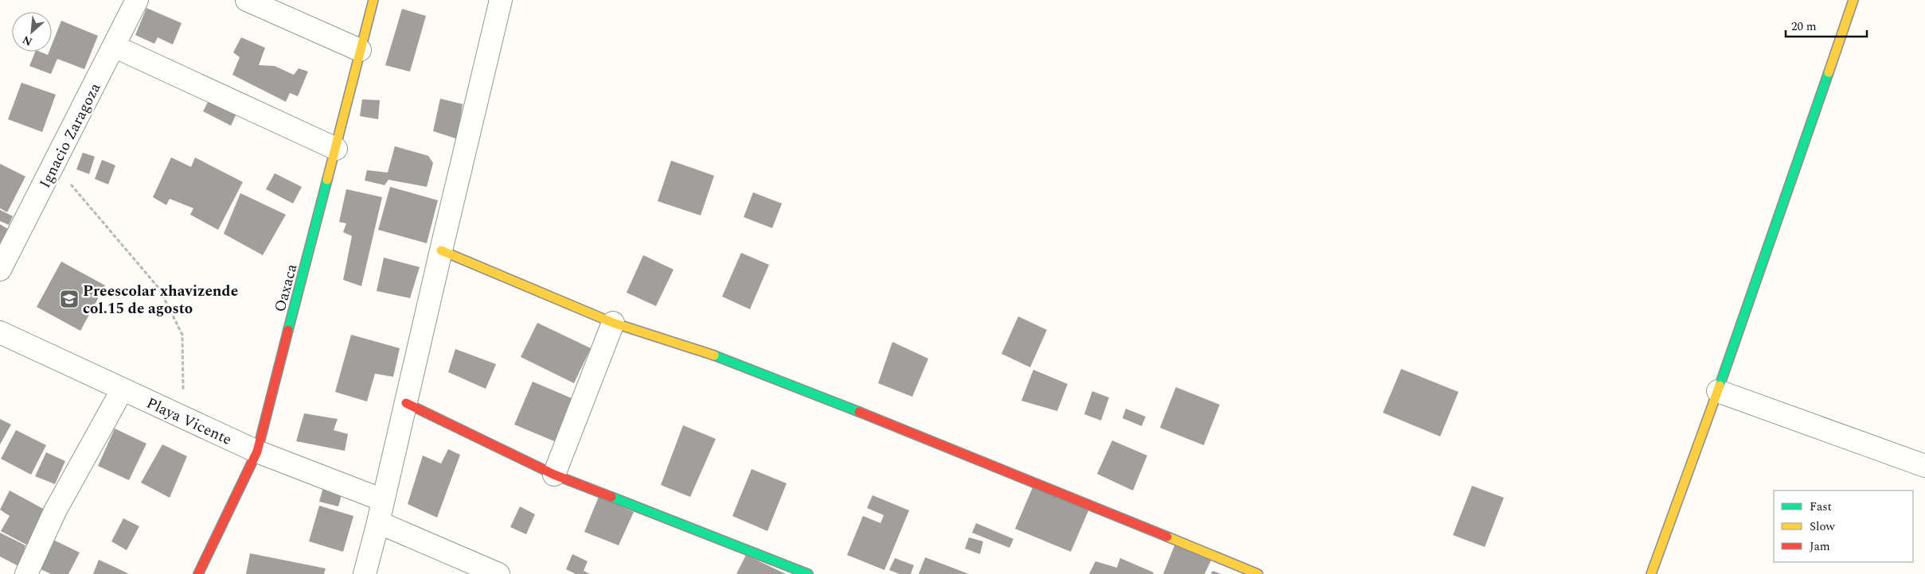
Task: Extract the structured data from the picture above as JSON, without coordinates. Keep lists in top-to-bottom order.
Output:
{
  "streets": {
    "street": ["Ignacio Zaragoza", "Oaxaca", "Playa Vicente"]
  },
  "crossings": [
    ["Oaxaca", "Playa Vicente"]
  ],
  "places": {
    "school or university": ["Preescolar xhavizende col.15 de agosto"]
  },
  "legend": ["Fast", "Slow", "Jam"],
  "scale_bar": "20 m",
  "north": "bottom left"
}
